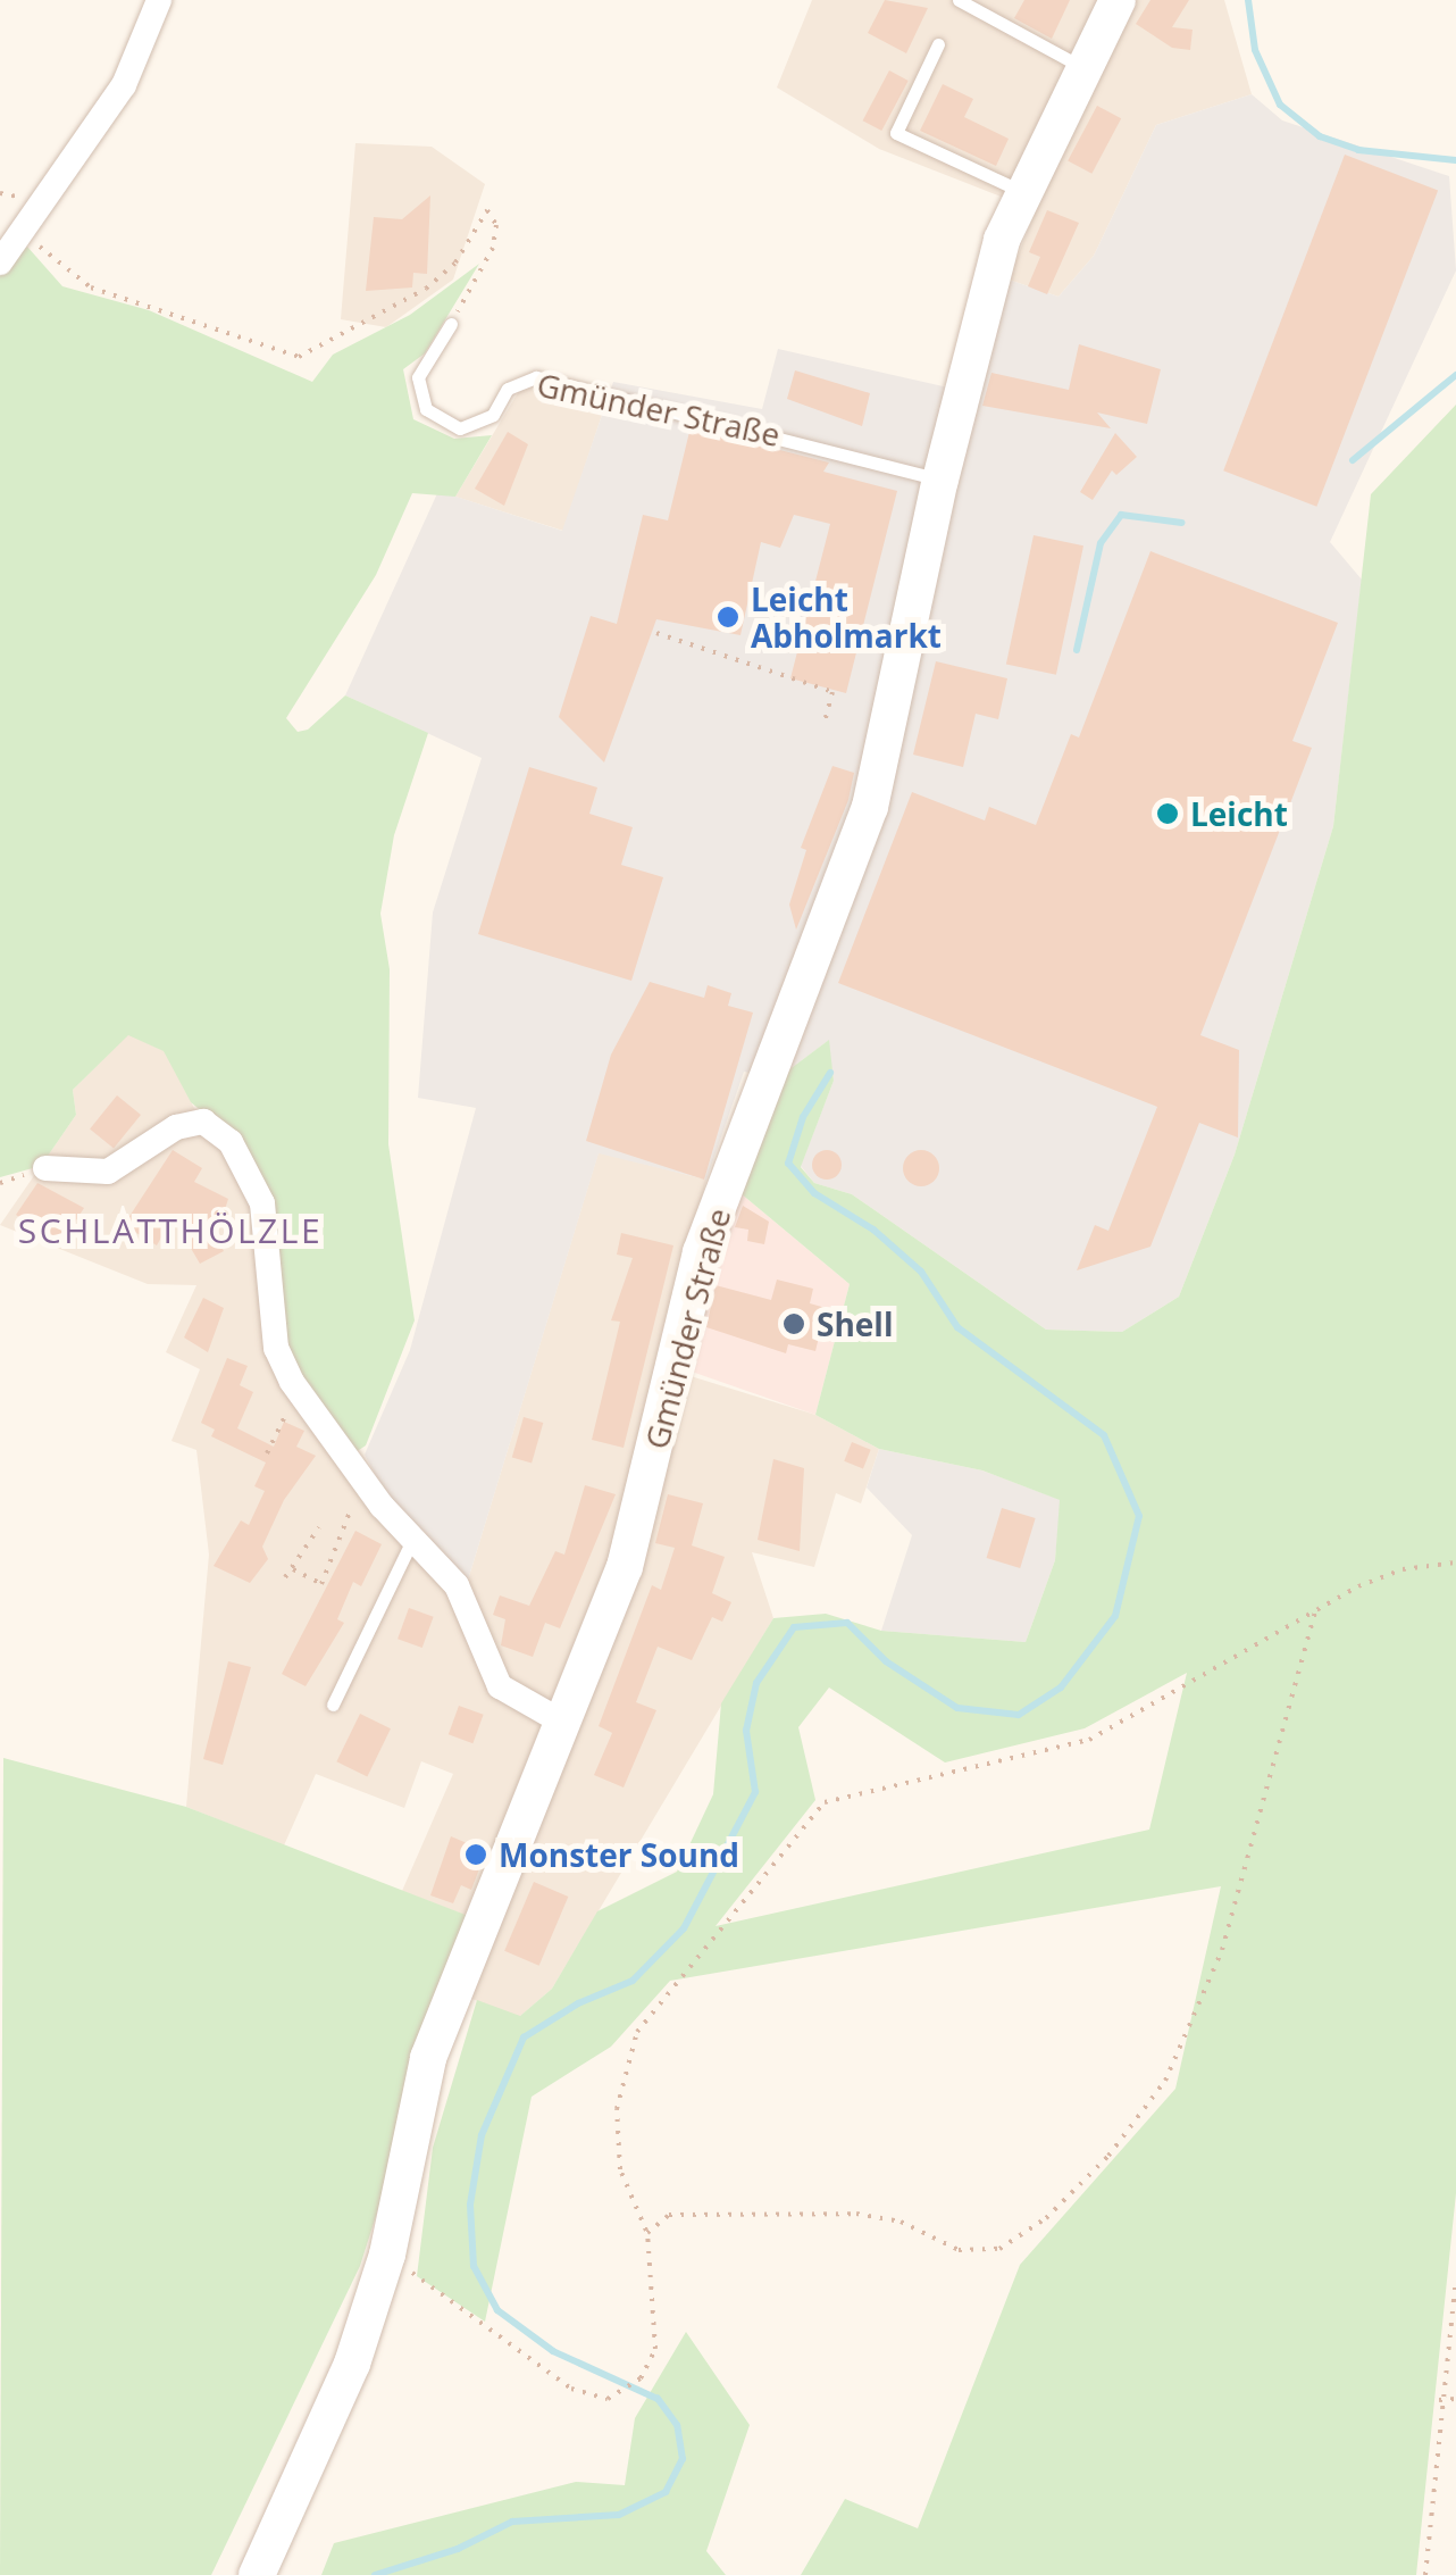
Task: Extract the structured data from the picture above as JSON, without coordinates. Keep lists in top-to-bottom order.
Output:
{
  "streets": {
    "street": ["Gmünder Straße"]
  },
  "districts": ["SCHLATTHÖLZLE"],
  "places": [
    "Leicht Abholmarkt",
    "Leicht",
    "Shell",
    "Monster Sound"
  ]
}
